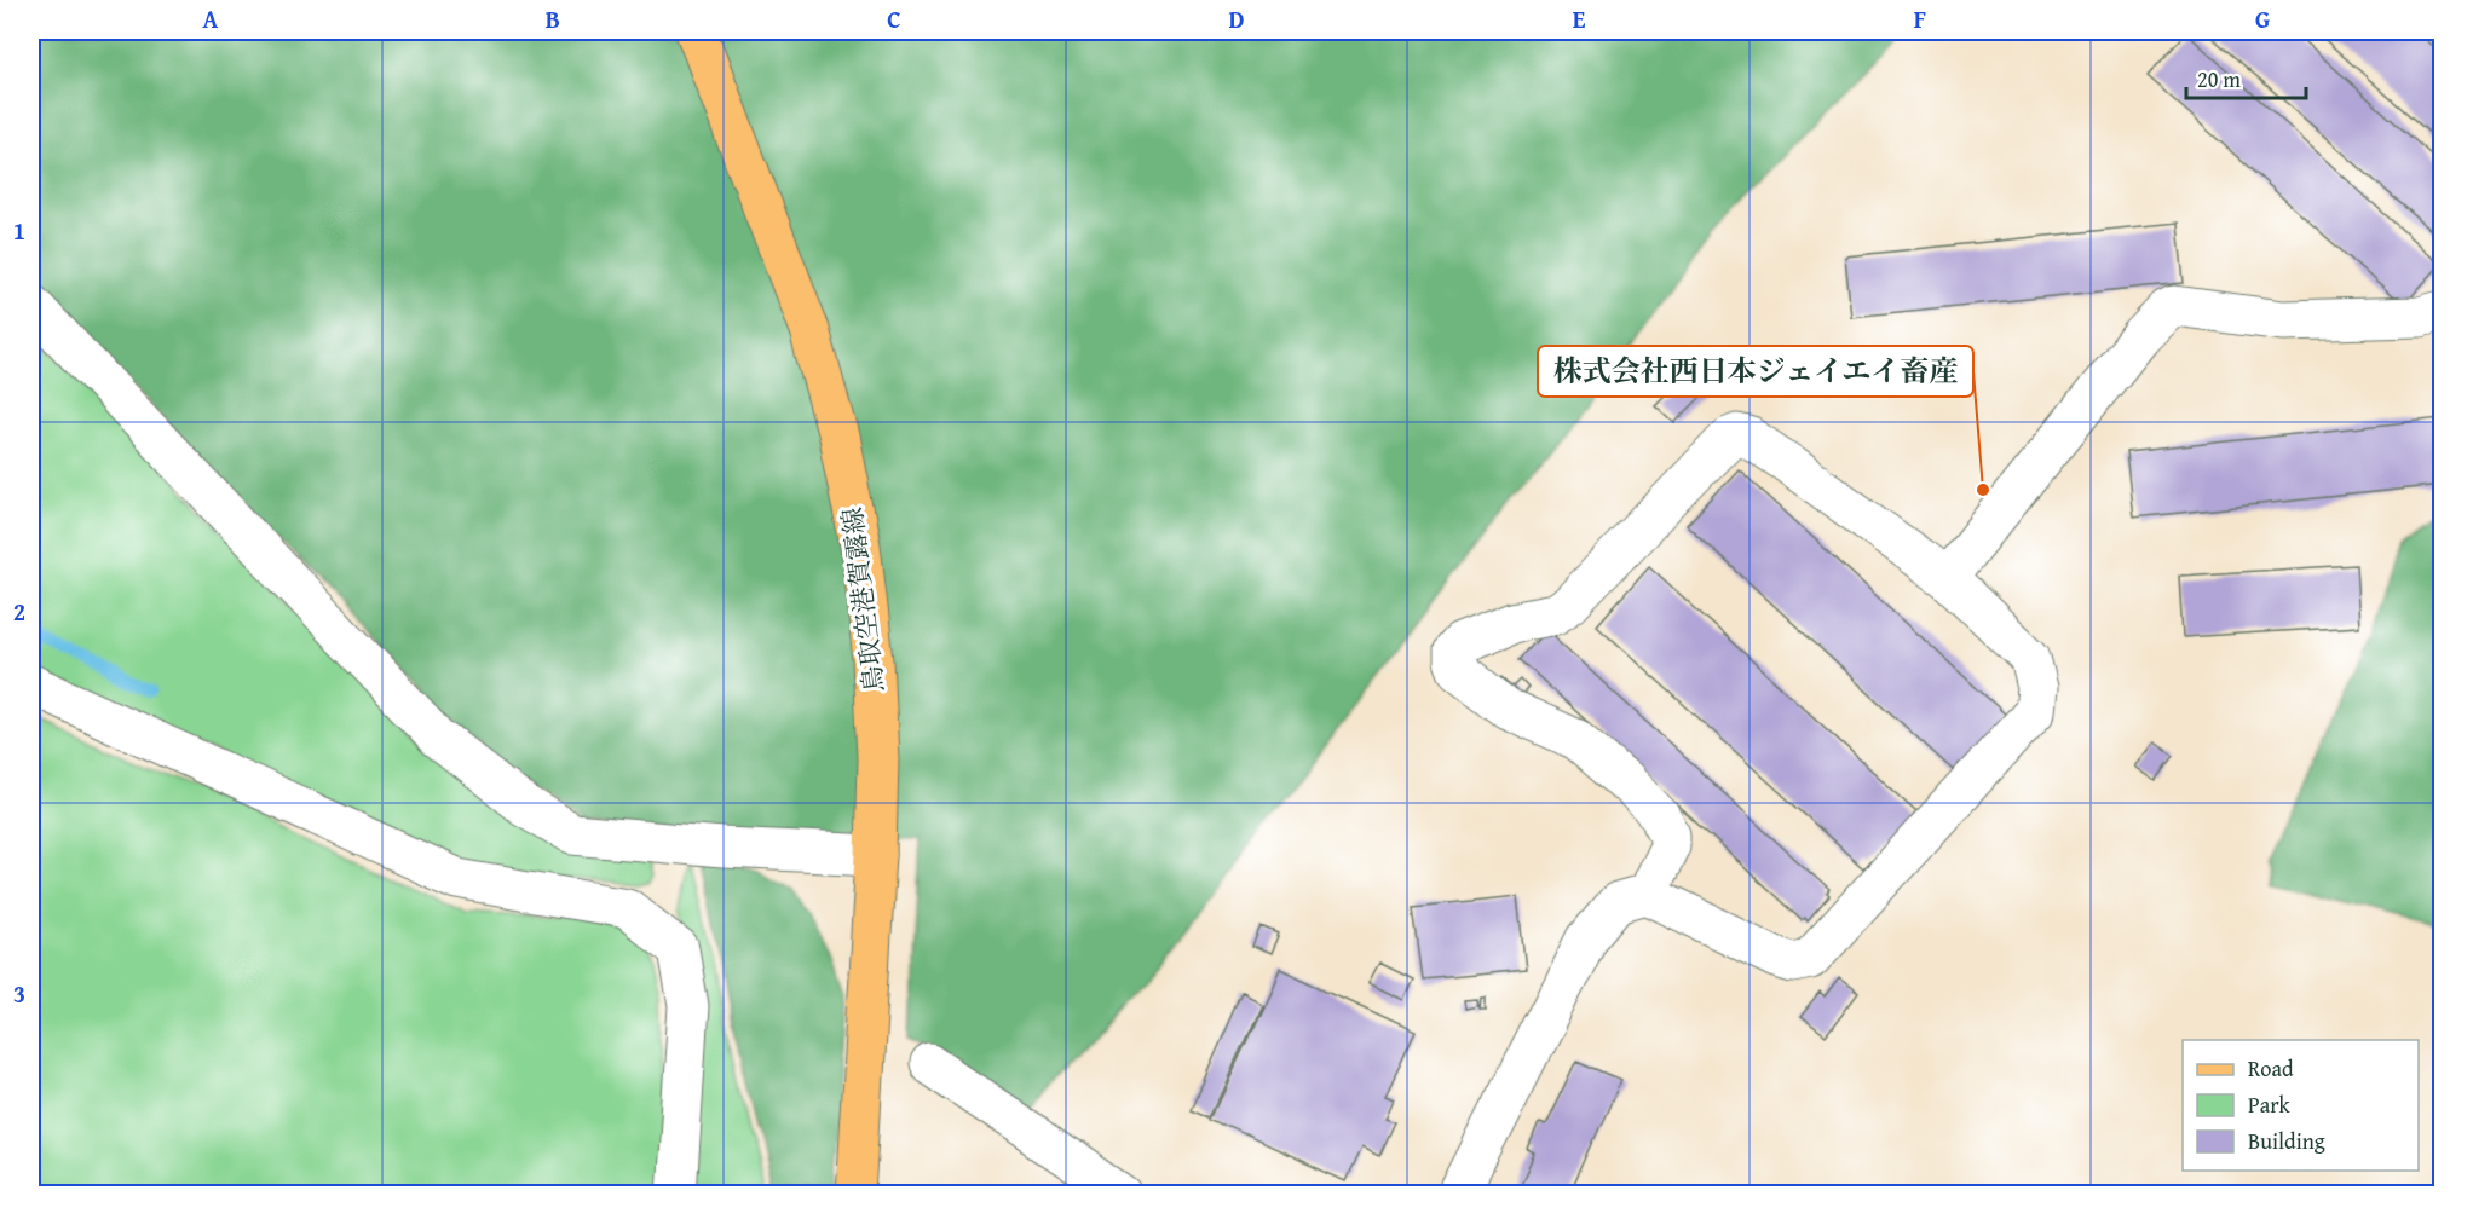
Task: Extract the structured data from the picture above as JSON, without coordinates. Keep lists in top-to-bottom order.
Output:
{
  "streets": {
    "main road": ["鳥取空港賀露線"]
  },
  "places": ["株式会社西日本ジェイエイ畜産"],
  "legend": ["Road", "Park", "Building"],
  "scale_bar": "20 m",
  "grid": {
    "columns": [
      "A",
      "B",
      "C",
      "D",
      "E",
      "F",
      "G"
    ],
    "rows": ["1", "2", "3"]
  }
}
